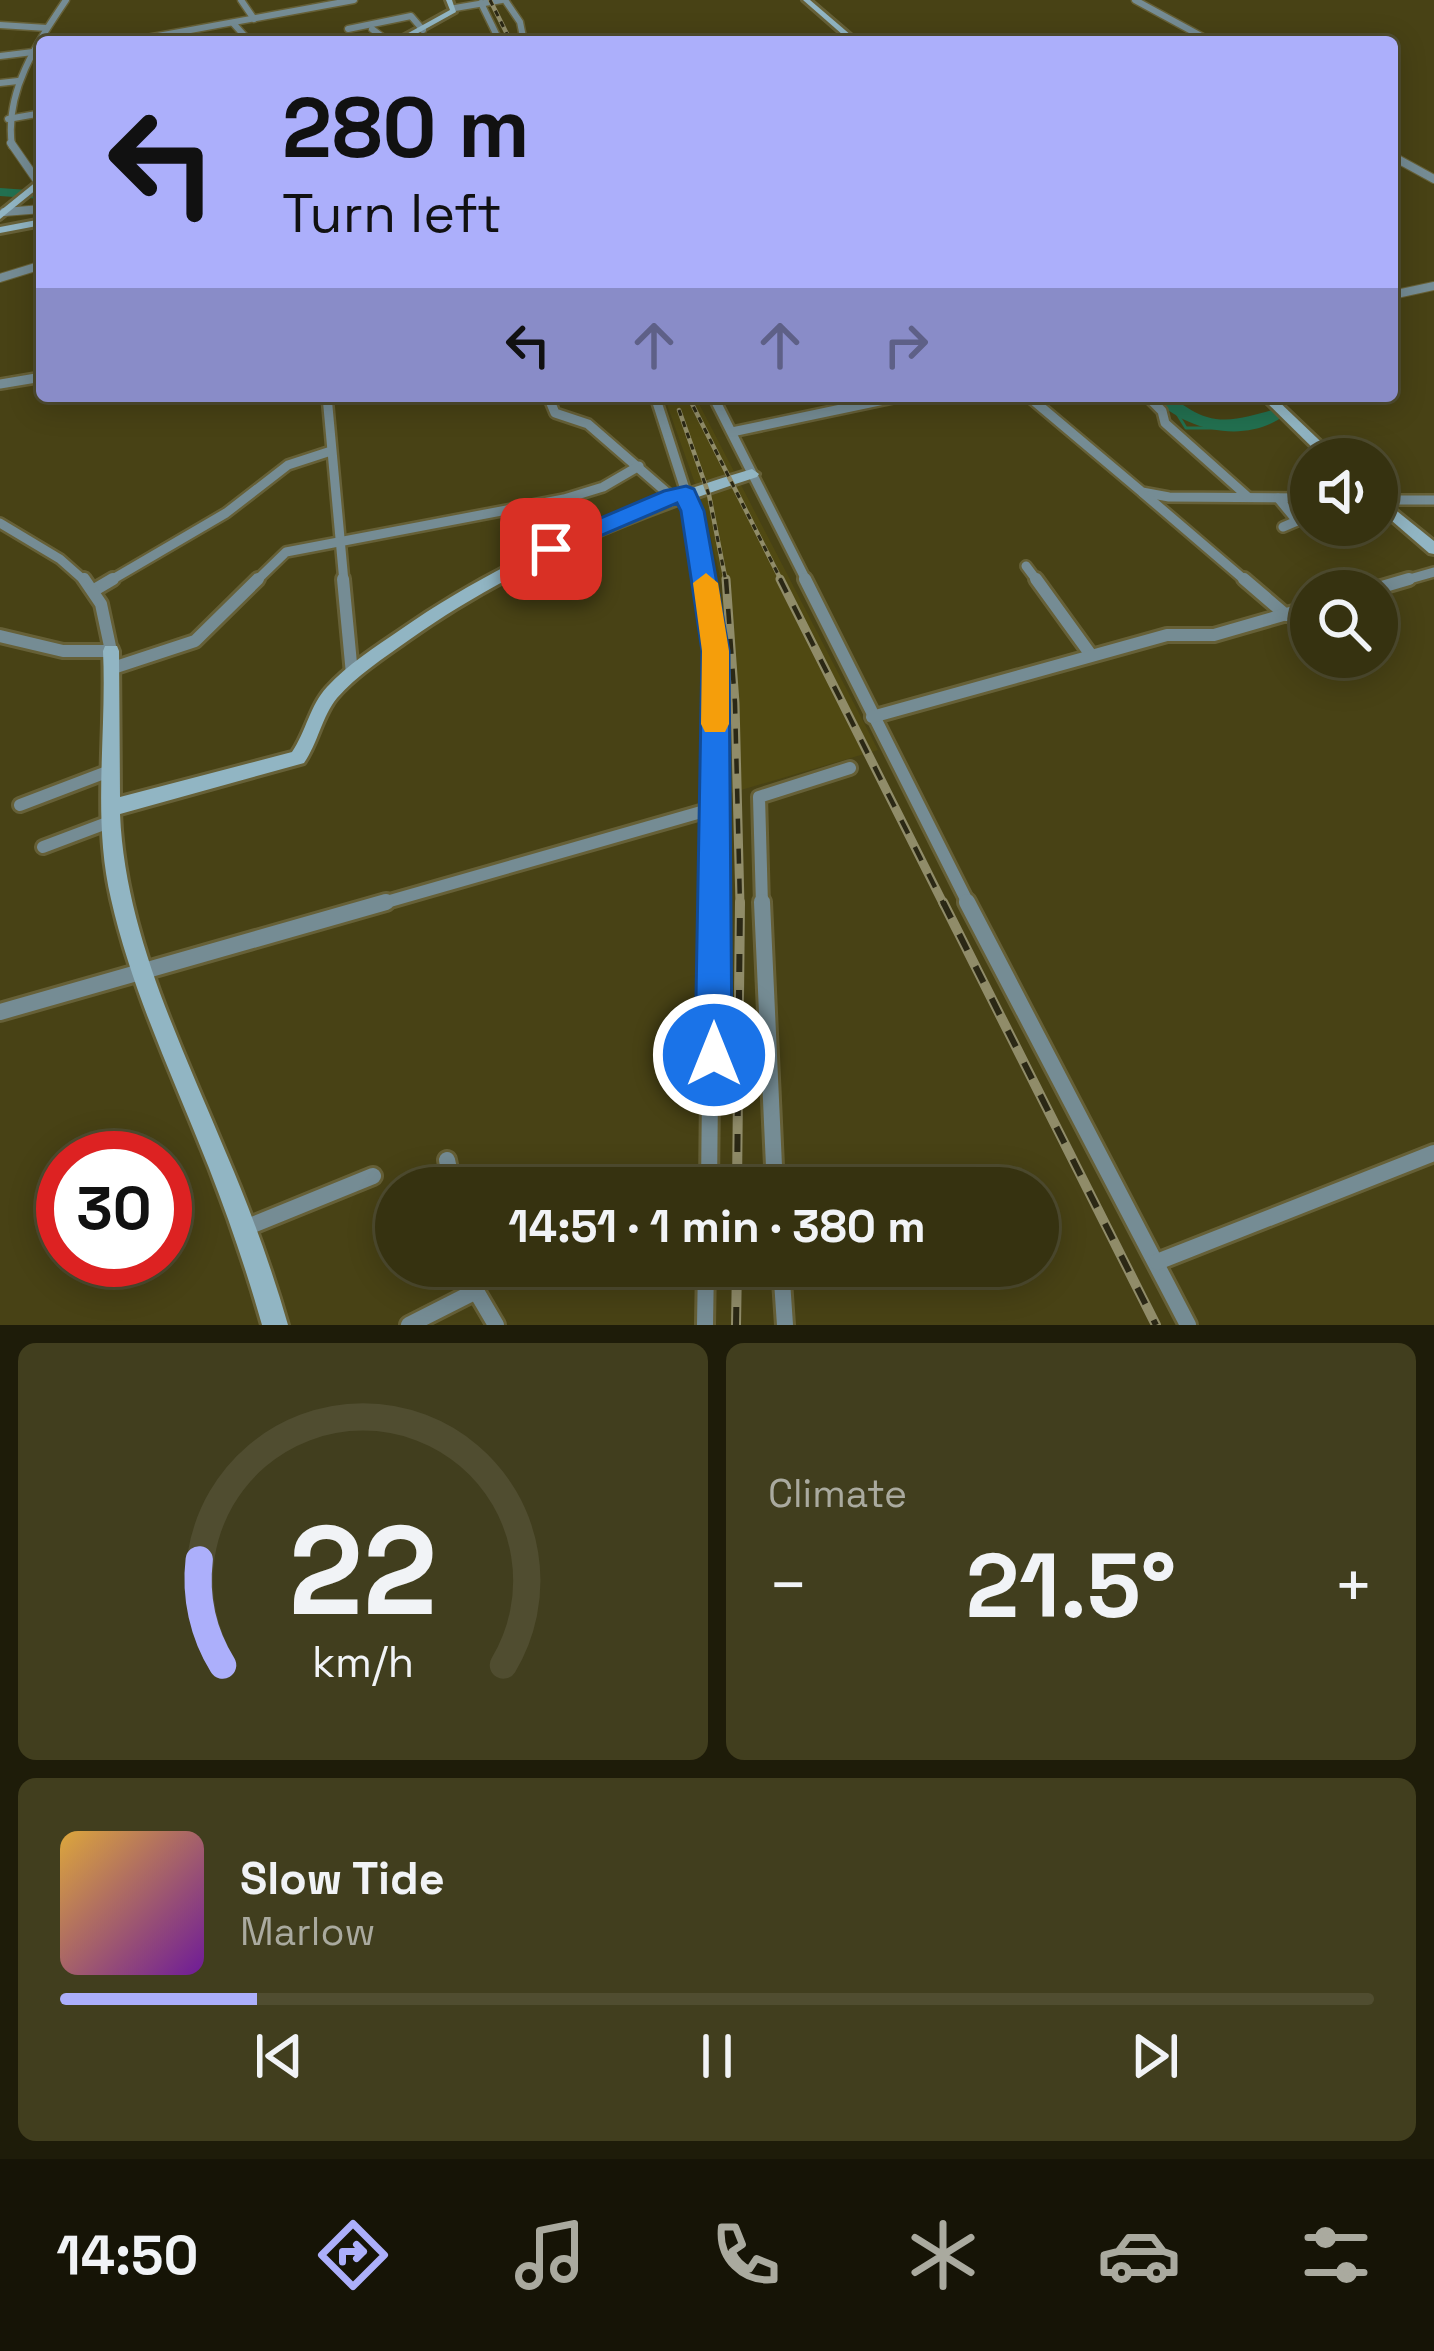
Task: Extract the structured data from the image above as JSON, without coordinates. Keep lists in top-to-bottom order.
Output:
{
  "page": {
    "turn": ["280 m", "Turn left"],
    "limit": "30",
    "trip": "14:51 · 1 min · 380 m",
    "tile": "Climate",
    "heat": ["−", "21.5°", "+"],
    "song": ["Slow Tide", "Marlow"],
    "tabs": "14:50",
    "gauge": ["22", "km/h"]
  }
}
